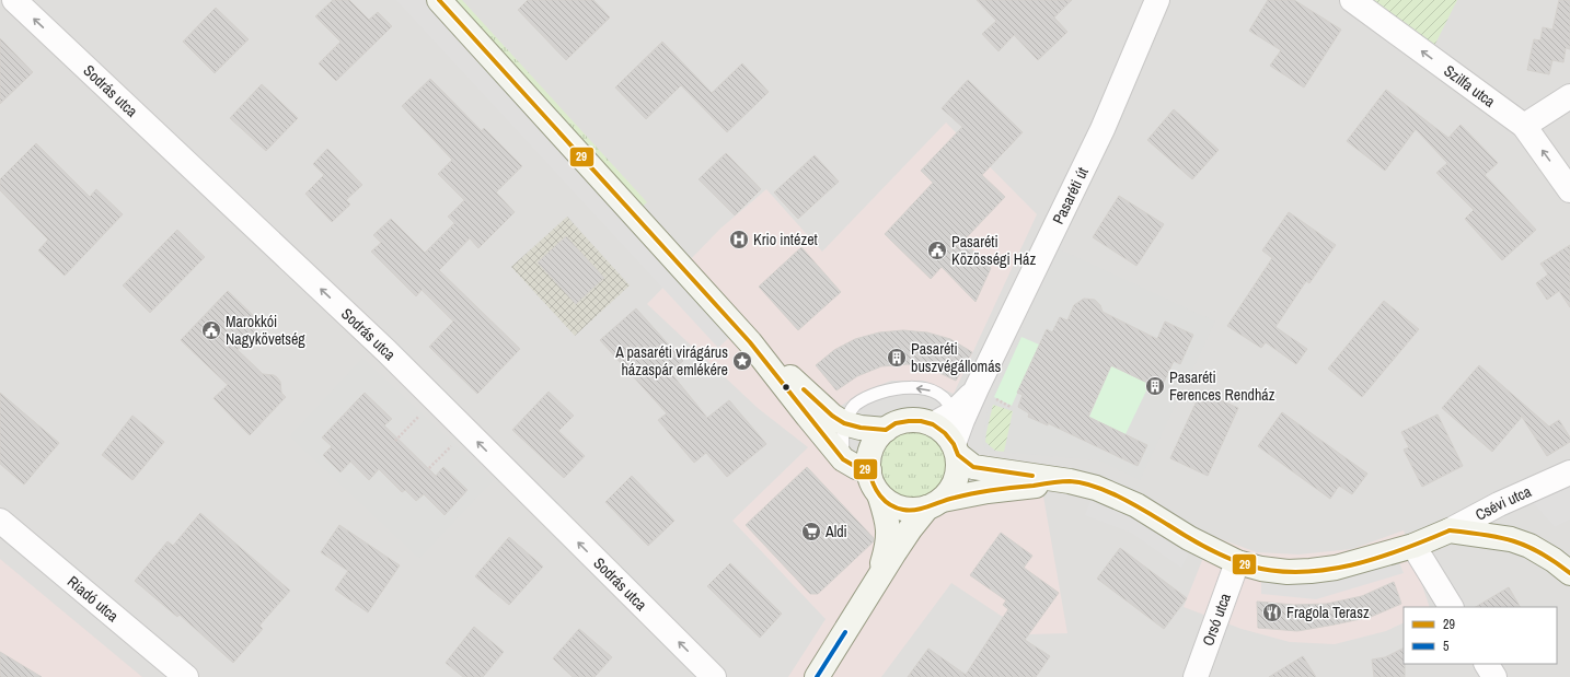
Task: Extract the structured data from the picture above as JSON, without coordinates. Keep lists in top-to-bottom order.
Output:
{
  "streets": {
    "street": [
      "Szilfa utca",
      "Sodrás utca",
      "Pasaréti út",
      "Csévi utca",
      "Riadó utca",
      "Orsó utca"
    ]
  },
  "crossings": [
    ["Pasaréti út", "Csévi utca"],
    ["Csévi utca", "Orsó utca"]
  ],
  "one_way": ["Szilfa utca", "Sodrás utca"],
  "places": {
    "hospital": ["Krio intézet"],
    "public building": ["Pasaréti Közösségi Ház", "Marokkói Nagykövetség"],
    "building": ["Pasaréti buszvégállomás", "Pasaréti Ferences Rendház"],
    "place": ["A pasaréti virágárus házaspár emlékére"],
    "supermarket": ["Aldi"],
    "restaurant": ["Fragola Terasz"]
  },
  "lines": ["transit line 29", "transit line 5"],
  "legend": ["29", "5"]
}
